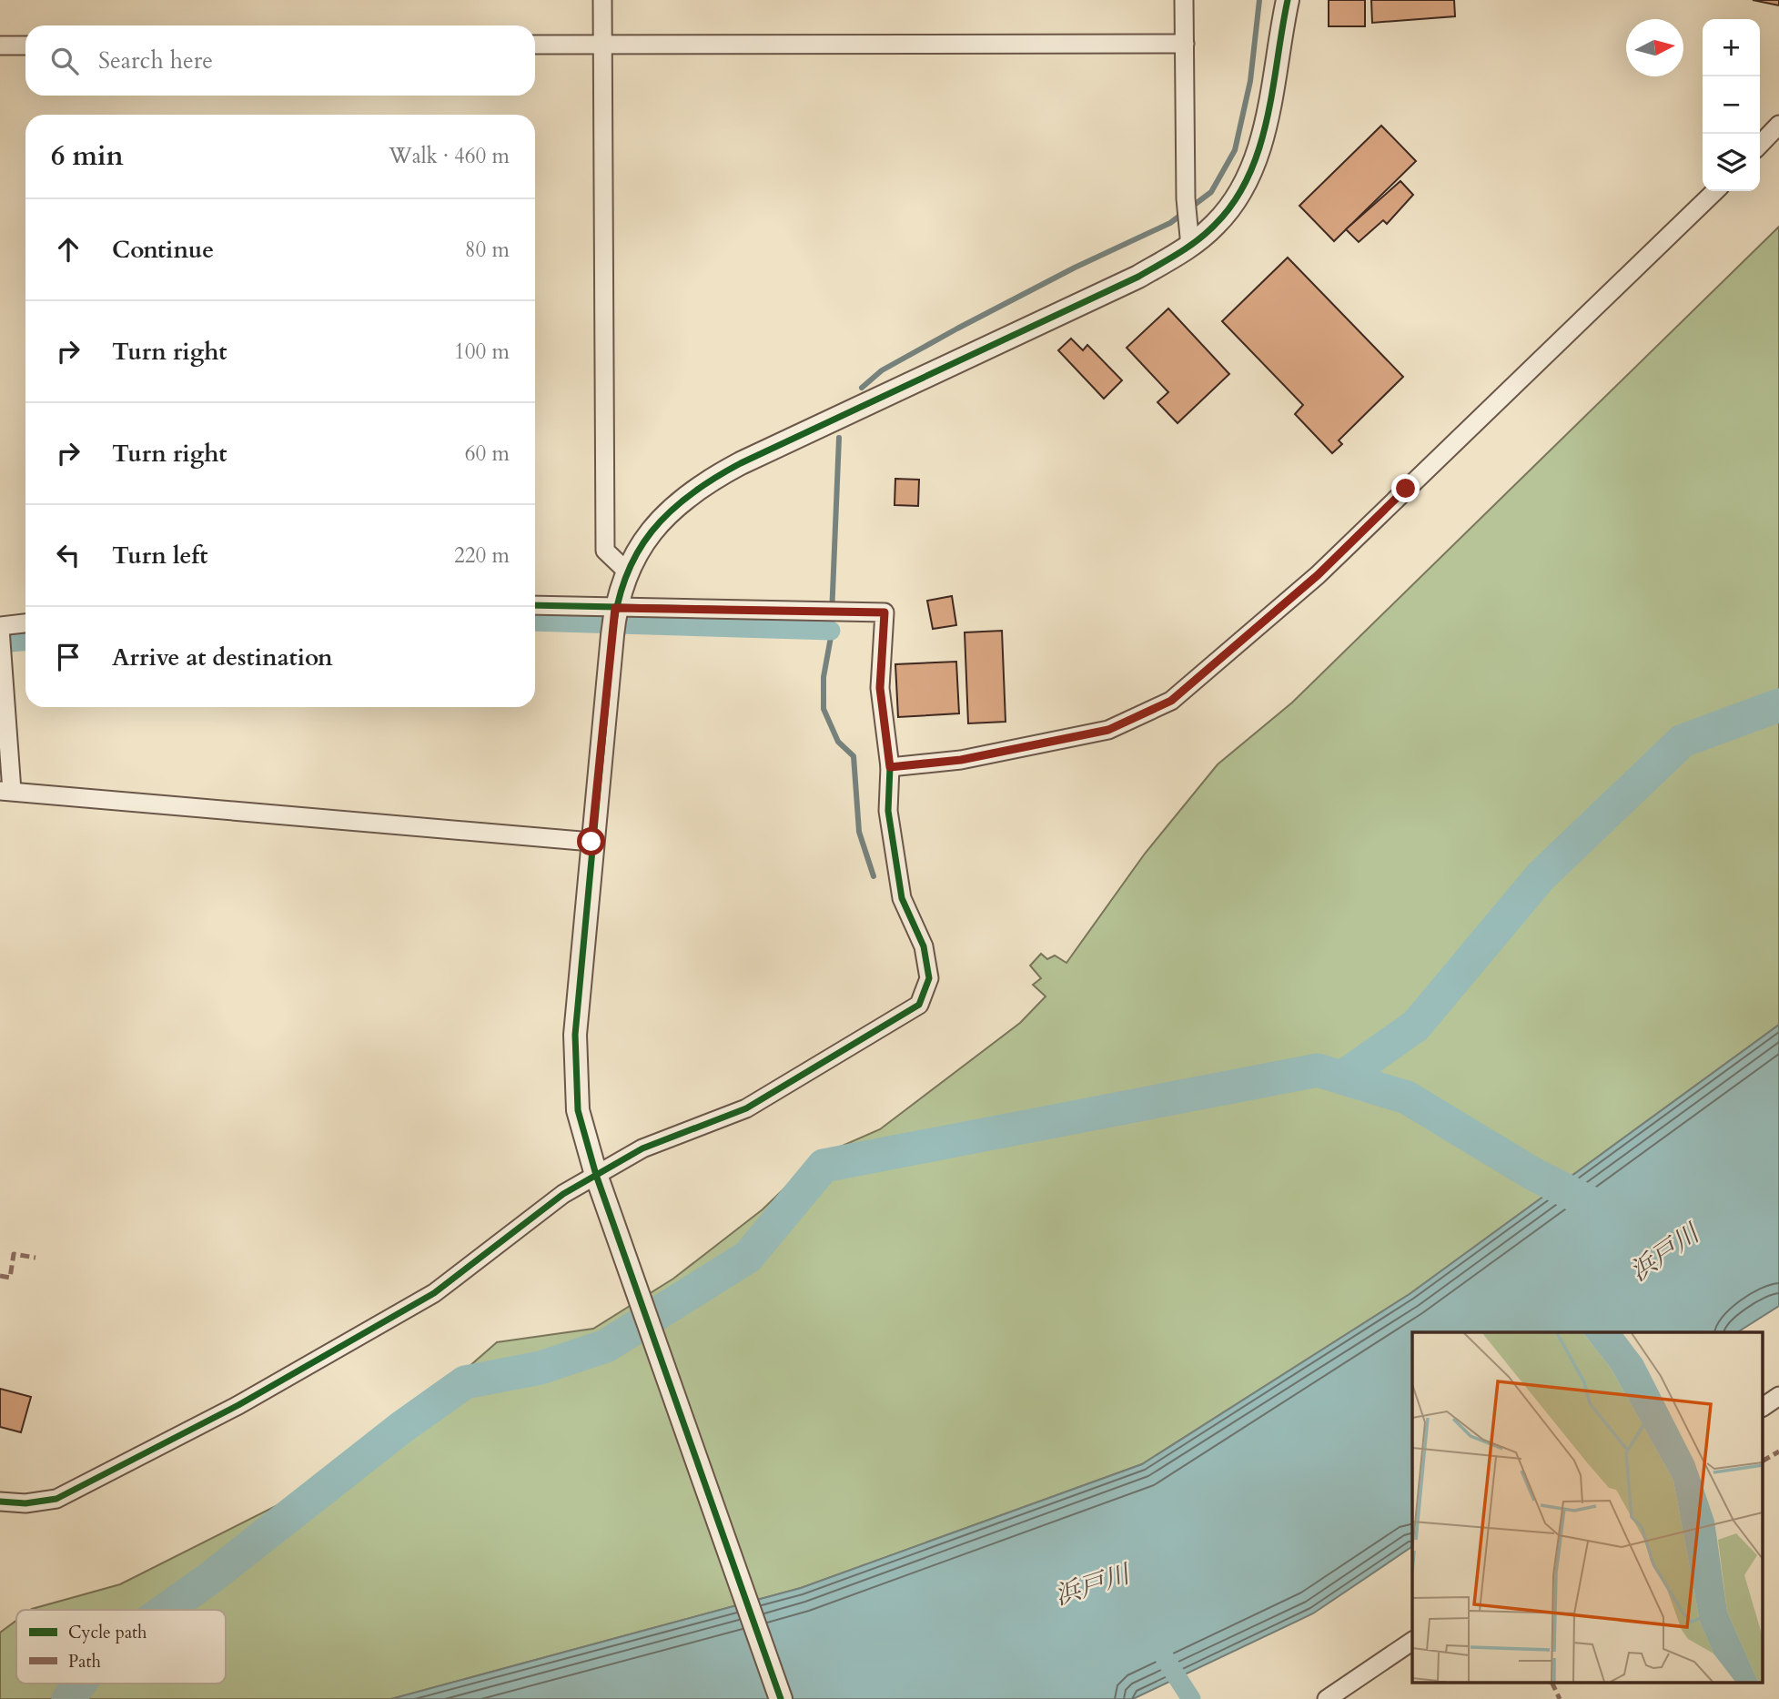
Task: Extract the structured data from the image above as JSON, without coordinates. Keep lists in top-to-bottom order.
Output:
{
  "water": ["浜戸川"],
  "legend": ["Cycle path", "Path"],
  "north": "right",
  "page": {
    "map_buttons": ["+", "−"],
    "search": "Search here",
    "heading": ["6 min", "Walk · 460 m"],
    "list": [
      ["Continue", "80 m"],
      ["Turn right", "100 m"],
      ["Turn right", "60 m"],
      ["Turn left", "220 m"],
      "Arrive at destination"
    ]
  }
}
